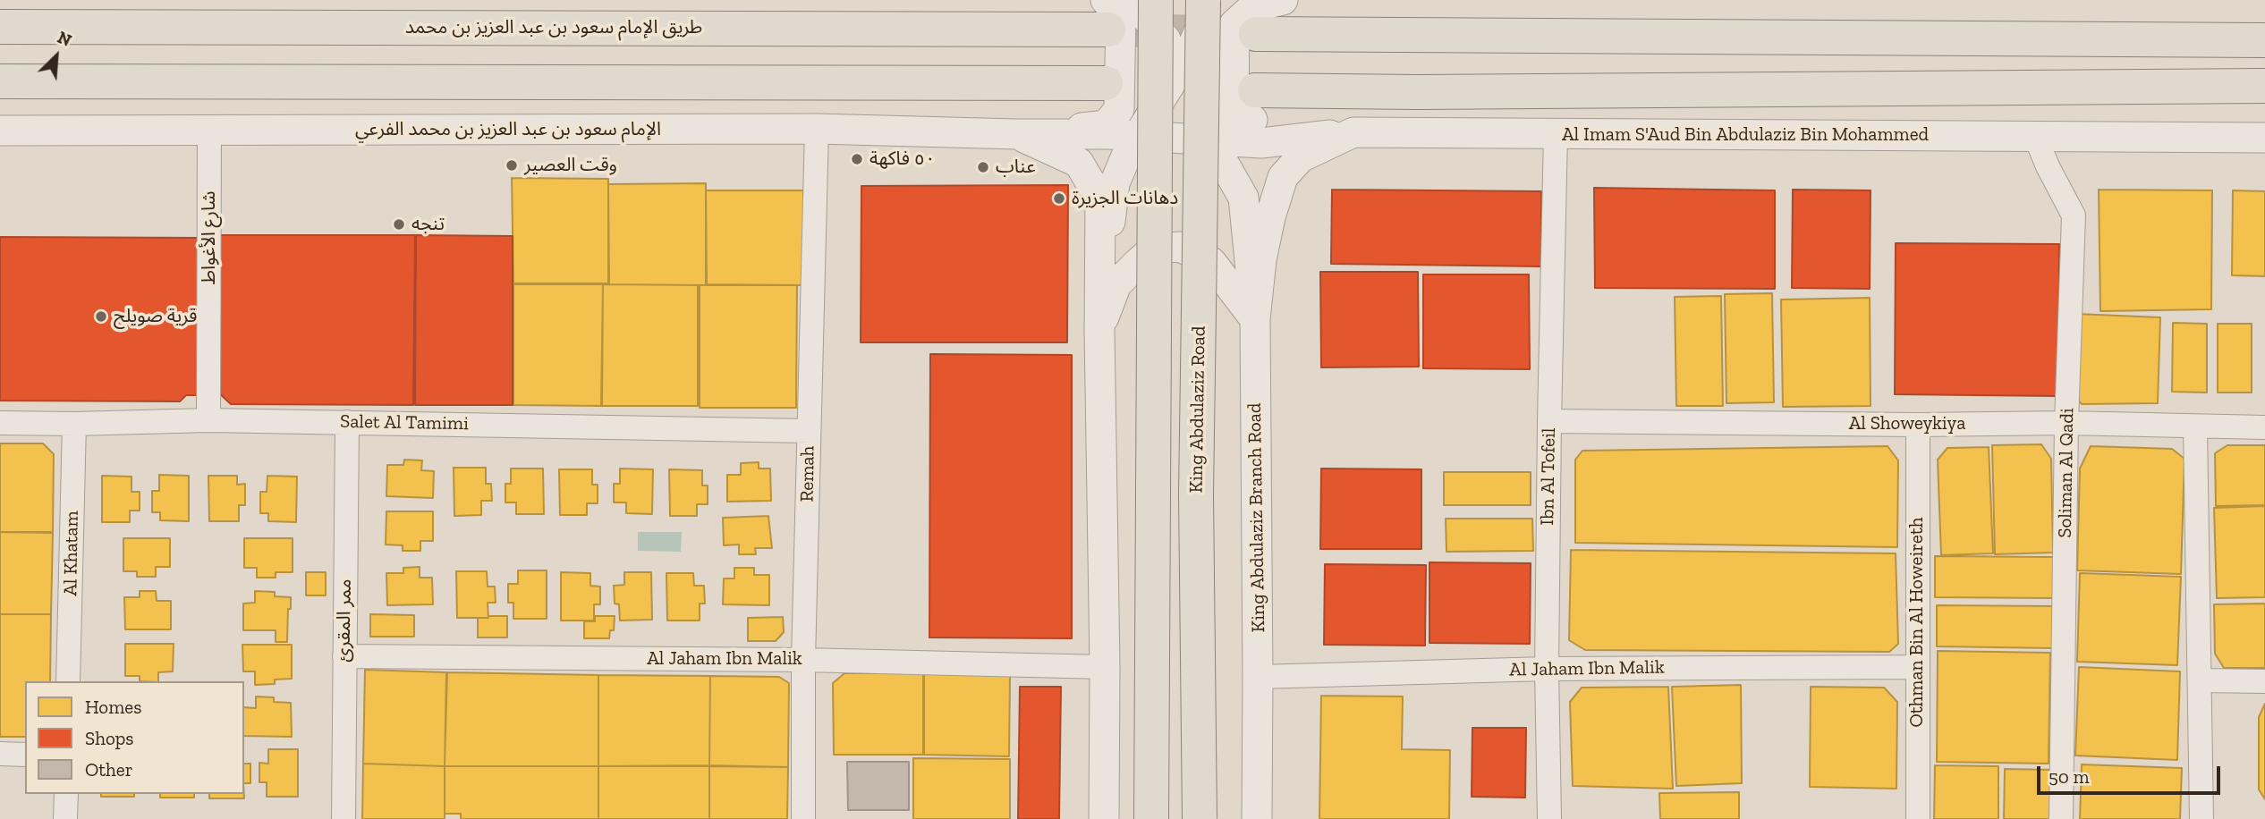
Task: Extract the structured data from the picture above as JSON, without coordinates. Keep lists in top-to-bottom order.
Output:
{
  "streets": {
    "main road": ["طريق الإمام سعود بن عبد العزيز بن محمد", "King Abdulaziz Road"],
    "street": [
      "الإمام سعود بن عبد العزيز بن محمد الفرعي",
      "Al Imam S'Aud Bin Abdulaziz Bin Mohammed",
      "شارع الأغواط",
      "Salet Al Tamimi",
      "Al Showeykiya",
      "Soliman Al Qadi",
      "Remah",
      "Ibn Al Tofeil",
      "King Abdulaziz Branch Road",
      "Al Khatam",
      "ممر المقرئ",
      "Othman Bin Al Howeireth",
      "Al Jaham Ibn Malik"
    ]
  },
  "crossings": [
    ["الإمام سعود بن عبد العزيز بن محمد الفرعي", "شارع الأغواط"],
    ["الإمام سعود بن عبد العزيز بن محمد الفرعي", "Remah"],
    ["Al Imam S'Aud Bin Abdulaziz Bin Mohammed", "Soliman Al Qadi"],
    ["Al Imam S'Aud Bin Abdulaziz Bin Mohammed", "Ibn Al Tofeil"],
    ["Al Imam S'Aud Bin Abdulaziz Bin Mohammed", "King Abdulaziz Branch Road"],
    ["شارع الأغواط", "Salet Al Tamimi"],
    ["Salet Al Tamimi", "Remah"],
    ["Salet Al Tamimi", "Al Khatam"],
    ["Salet Al Tamimi", "ممر المقرئ"],
    ["Al Showeykiya", "Soliman Al Qadi"],
    ["Al Showeykiya", "Ibn Al Tofeil"],
    ["Al Showeykiya", "Othman Bin Al Howeireth"],
    ["Remah", "Al Jaham Ibn Malik"],
    ["Ibn Al Tofeil", "Al Jaham Ibn Malik"],
    ["King Abdulaziz Branch Road", "Al Jaham Ibn Malik"],
    ["ممر المقرئ", "Al Jaham Ibn Malik"],
    ["Othman Bin Al Howeireth", "Al Jaham Ibn Malik"]
  ],
  "places": [
    "٥٠ فاكهة",
    "وقت العصير",
    "عناب",
    "دهانات الجزيرة",
    "تنجه",
    "قرية صويلح"
  ],
  "legend": ["Homes", "Shops", "Other"],
  "scale_bar": "50 m",
  "north": "top right"
}
